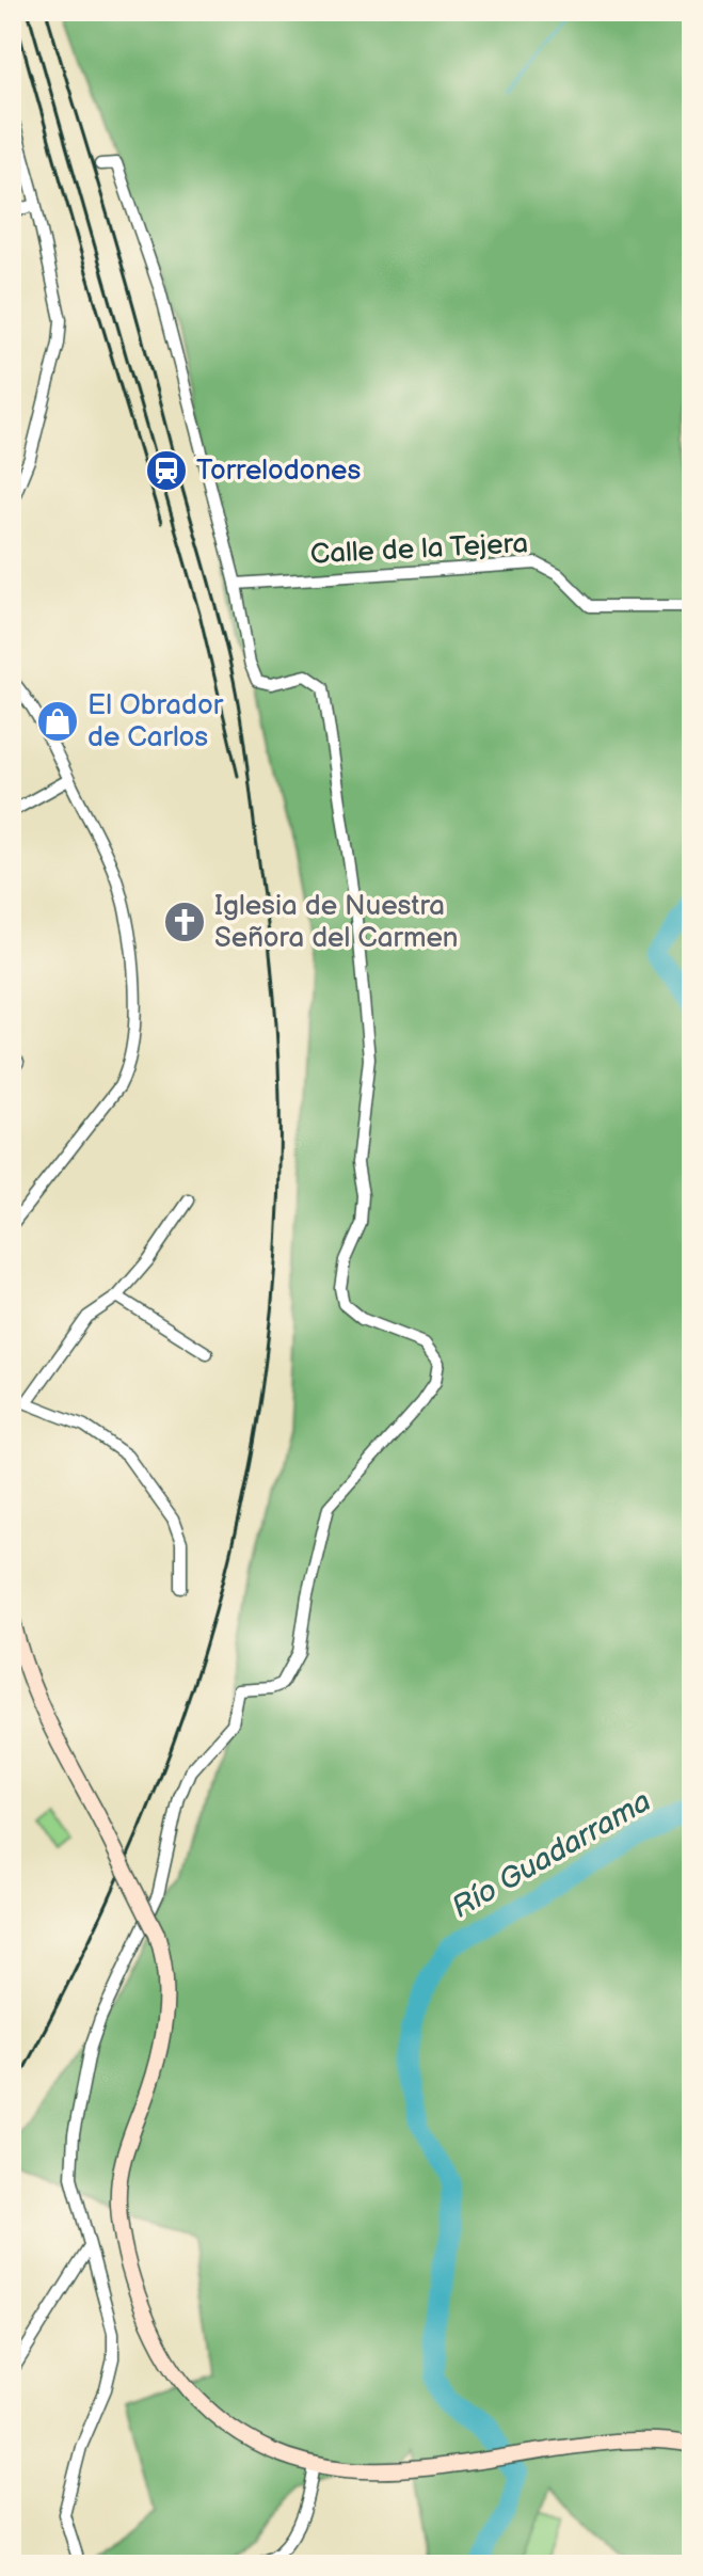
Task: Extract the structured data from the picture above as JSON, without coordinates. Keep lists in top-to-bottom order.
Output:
{
  "streets": {
    "street": ["Calle de la Tejera"]
  },
  "water": ["Río Guadarrama"],
  "places": {
    "station": ["Torrelodones"],
    "shop": ["El Obrador de Carlos"],
    "church": ["Iglesia de Nuestra Señora del Carmen"]
  }
}
